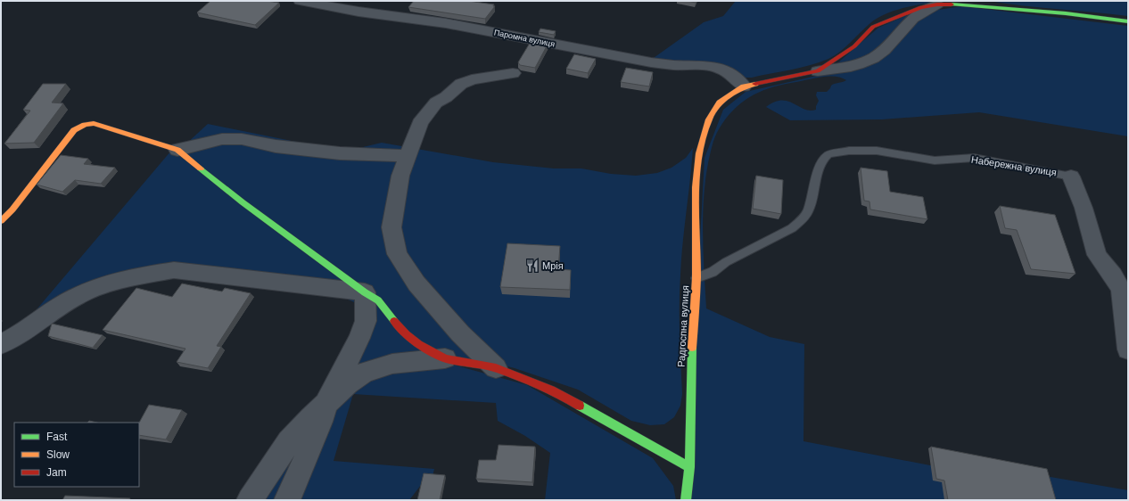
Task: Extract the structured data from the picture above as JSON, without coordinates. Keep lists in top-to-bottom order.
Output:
{
  "streets": {
    "street": ["Паромна вулиця", "Радгоспна вулиця"],
    "lane": ["Набережна вулиця"]
  },
  "crossings": [
    ["Паромна вулиця", "Радгоспна вулиця"],
    ["Набережна вулиця", "Радгоспна вулиця"]
  ],
  "places": {
    "restaurant": ["Мрія"]
  },
  "legend": ["Fast", "Slow", "Jam"]
}
